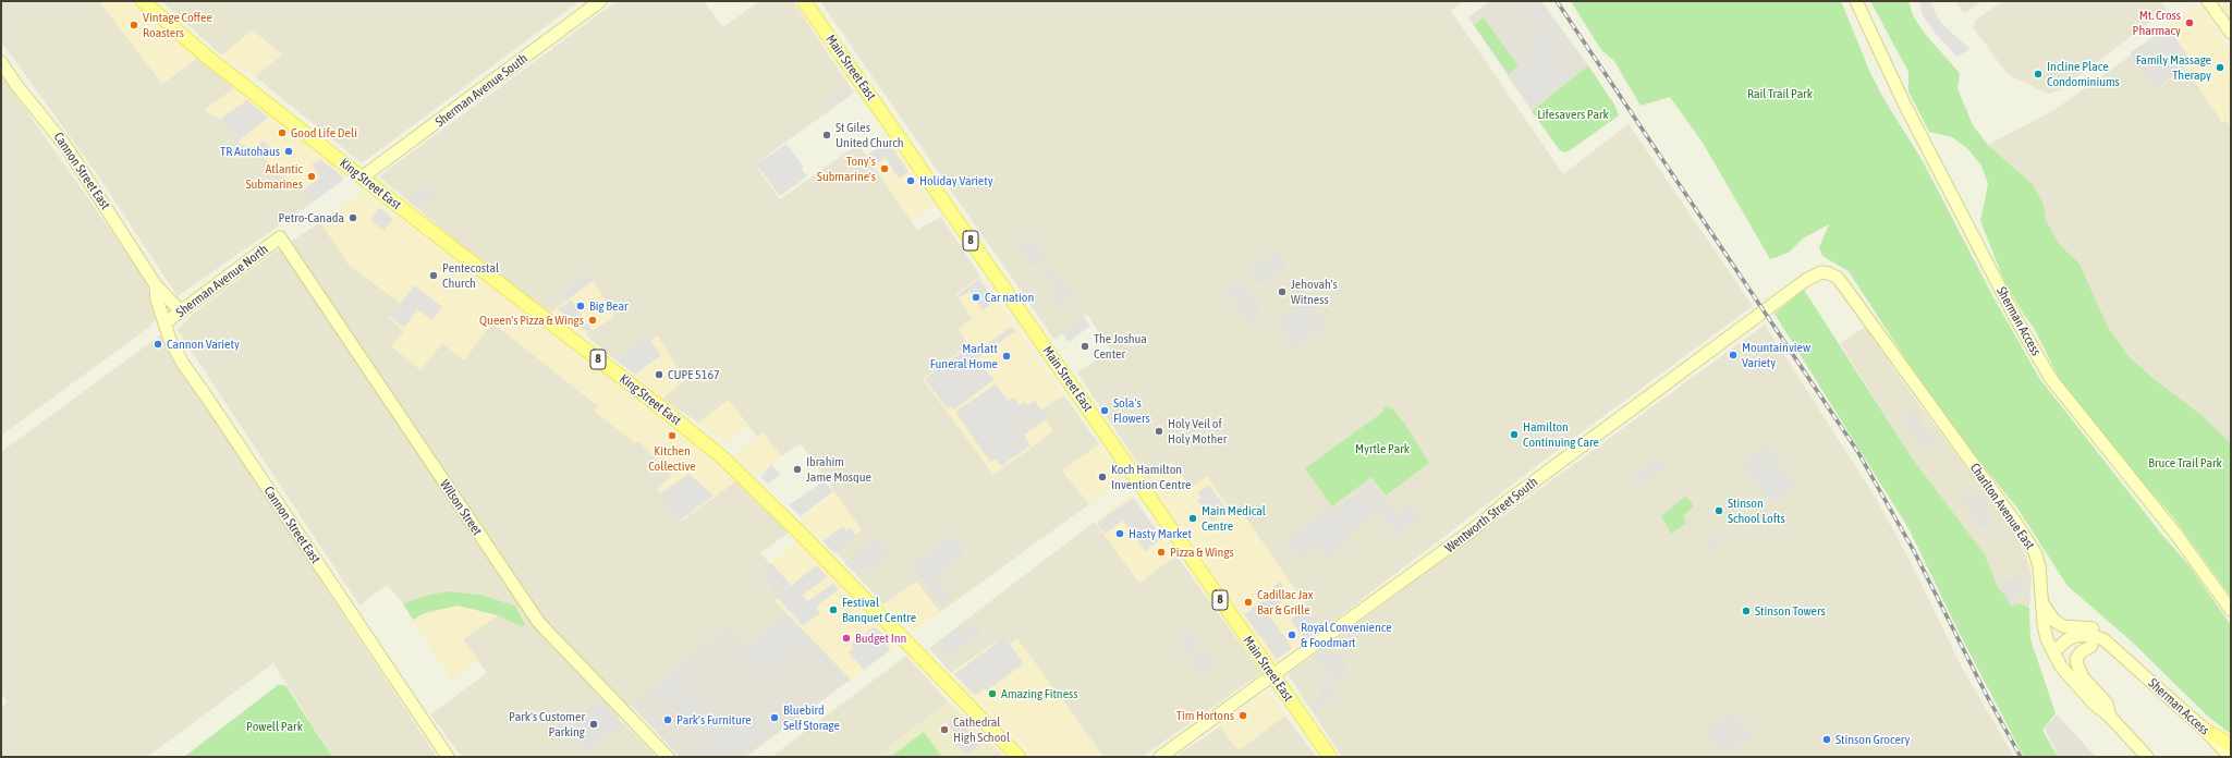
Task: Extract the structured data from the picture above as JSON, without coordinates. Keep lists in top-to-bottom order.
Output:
{
  "streets": {
    "main road": [
      "Main Street East",
      "Sherman Avenue South",
      "Cannon Street East",
      "King Street East",
      "8",
      "Sherman Avenue North",
      "Sherman Access",
      "Charlton Avenue East",
      "Wilson Street",
      "Wentworth Street South"
    ]
  },
  "crossings": [
    ["Main Street East", "Wentworth Street South"],
    ["Sherman Avenue South", "King Street East"],
    ["Cannon Street East", "Sherman Avenue North"],
    ["Sherman Avenue North", "Wilson Street"],
    ["Sherman Access", "Charlton Avenue East"],
    ["Charlton Avenue East", "Wentworth Street South"]
  ],
  "parks": [
    "Rail Trail Park",
    "Lifesavers Park",
    "Myrtle Park",
    "Bruce Trail Park",
    "Powell Park"
  ],
  "places": [
    "Mt. Cross Pharmacy",
    "Vintage Coffee Roasters",
    "Family Massage Therapy",
    "Incline Place Condominiums",
    "Good Life Deli",
    "St Giles United Church",
    "TR Autohaus",
    "Tony's Submarine's",
    "Atlantic Submarines",
    "Holiday Variety",
    "Petro-Canada",
    "Pentecostal Church",
    "Jehovah's Witness",
    "Car nation",
    "Big Bear",
    "Queen's Pizza & Wings",
    "Cannon Variety",
    "The Joshua Center",
    "Mountainview Variety",
    "Marlatt Funeral Home",
    "CUPE 5167",
    "Sola's Flowers",
    "Holy Veil of Holy Mother",
    "Hamilton Continuing Care",
    "Kitchen Collective",
    "Ibrahim Jame Mosque",
    "Koch Hamilton Invention Centre",
    "Stinson School Lofts",
    "Main Medical Centre",
    "Hasty Market",
    "Pizza & Wings",
    "Cadillac Jax Bar & Grille",
    "Festival Banquet Centre",
    "Stinson Towers",
    "Royal Convenience & Foodmart",
    "Budget Inn",
    "Amazing Fitness",
    "Tim Hortons",
    "Bluebird Self Storage",
    "Park's Furniture",
    "Park's Customer Parking",
    "Cathedral High School",
    "Stinson Grocery"
  ]
}
